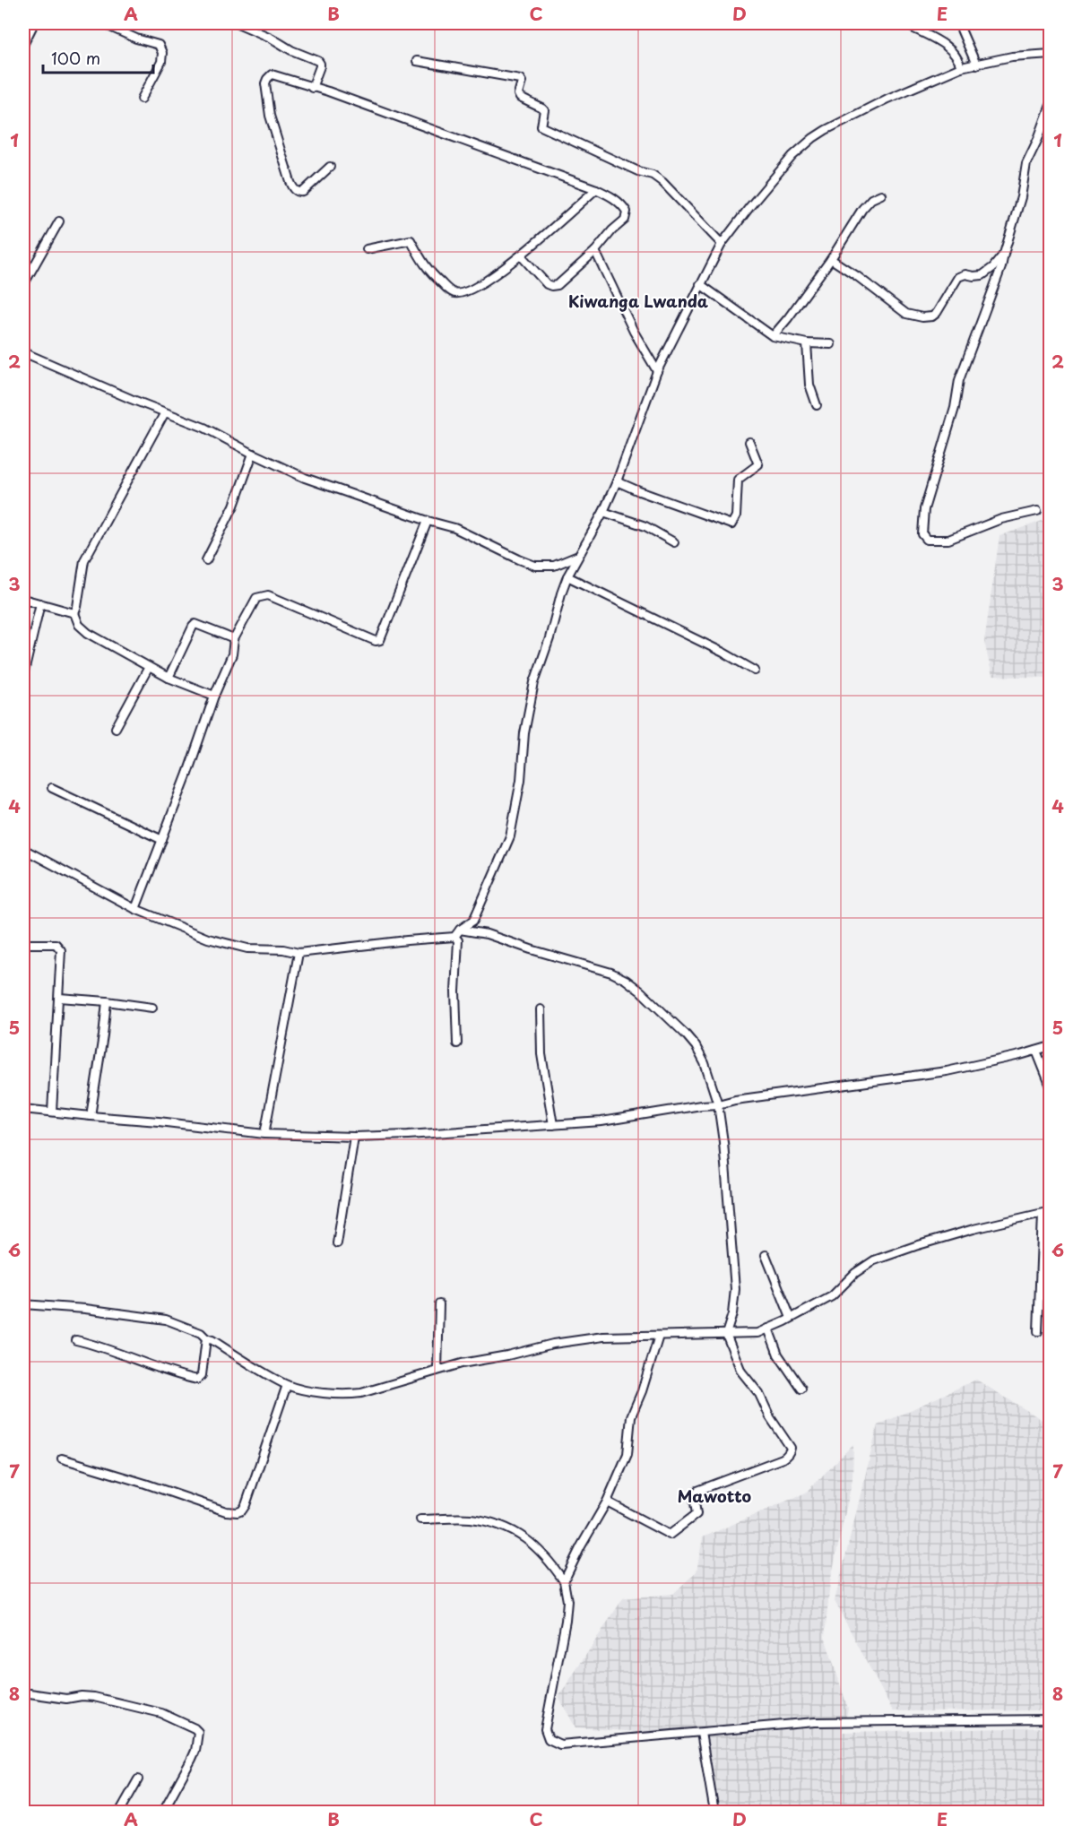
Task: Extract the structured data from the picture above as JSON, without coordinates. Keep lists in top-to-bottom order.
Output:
{
  "districts": ["Kiwanga Lwanda", "Mawotto"],
  "scale_bar": "100 m",
  "grid": {
    "columns": [
      "A",
      "B",
      "C",
      "D",
      "E"
    ],
    "rows": [
      "1",
      "2",
      "3",
      "4",
      "5",
      "6",
      "7",
      "8"
    ]
  }
}
